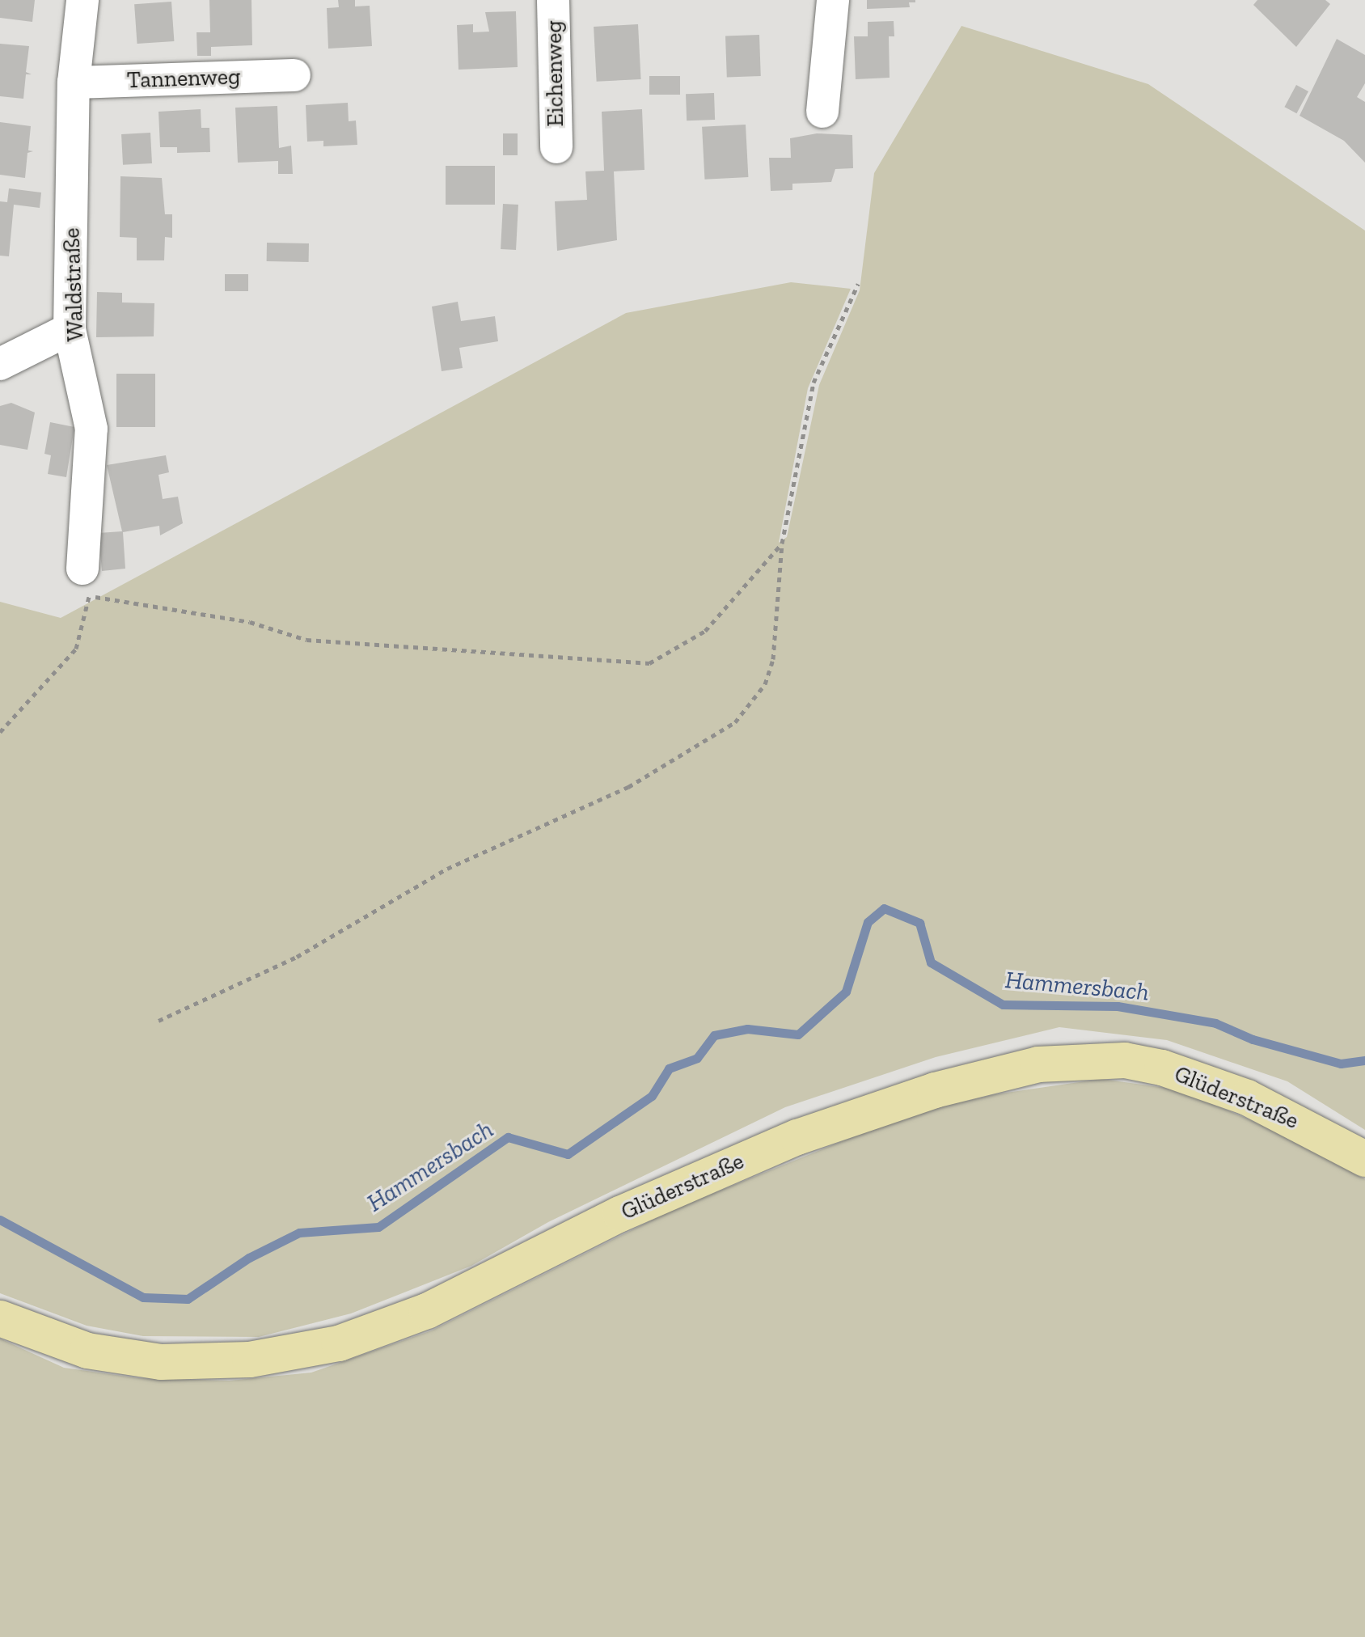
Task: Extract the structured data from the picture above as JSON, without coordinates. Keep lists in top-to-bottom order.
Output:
{
  "streets": {
    "main road": ["Glüderstraße"],
    "street": ["Eichenweg", "Tannenweg", "Waldstraße"]
  },
  "crossings": [
    ["Tannenweg", "Waldstraße"]
  ],
  "water": ["Hammersbach"]
}
